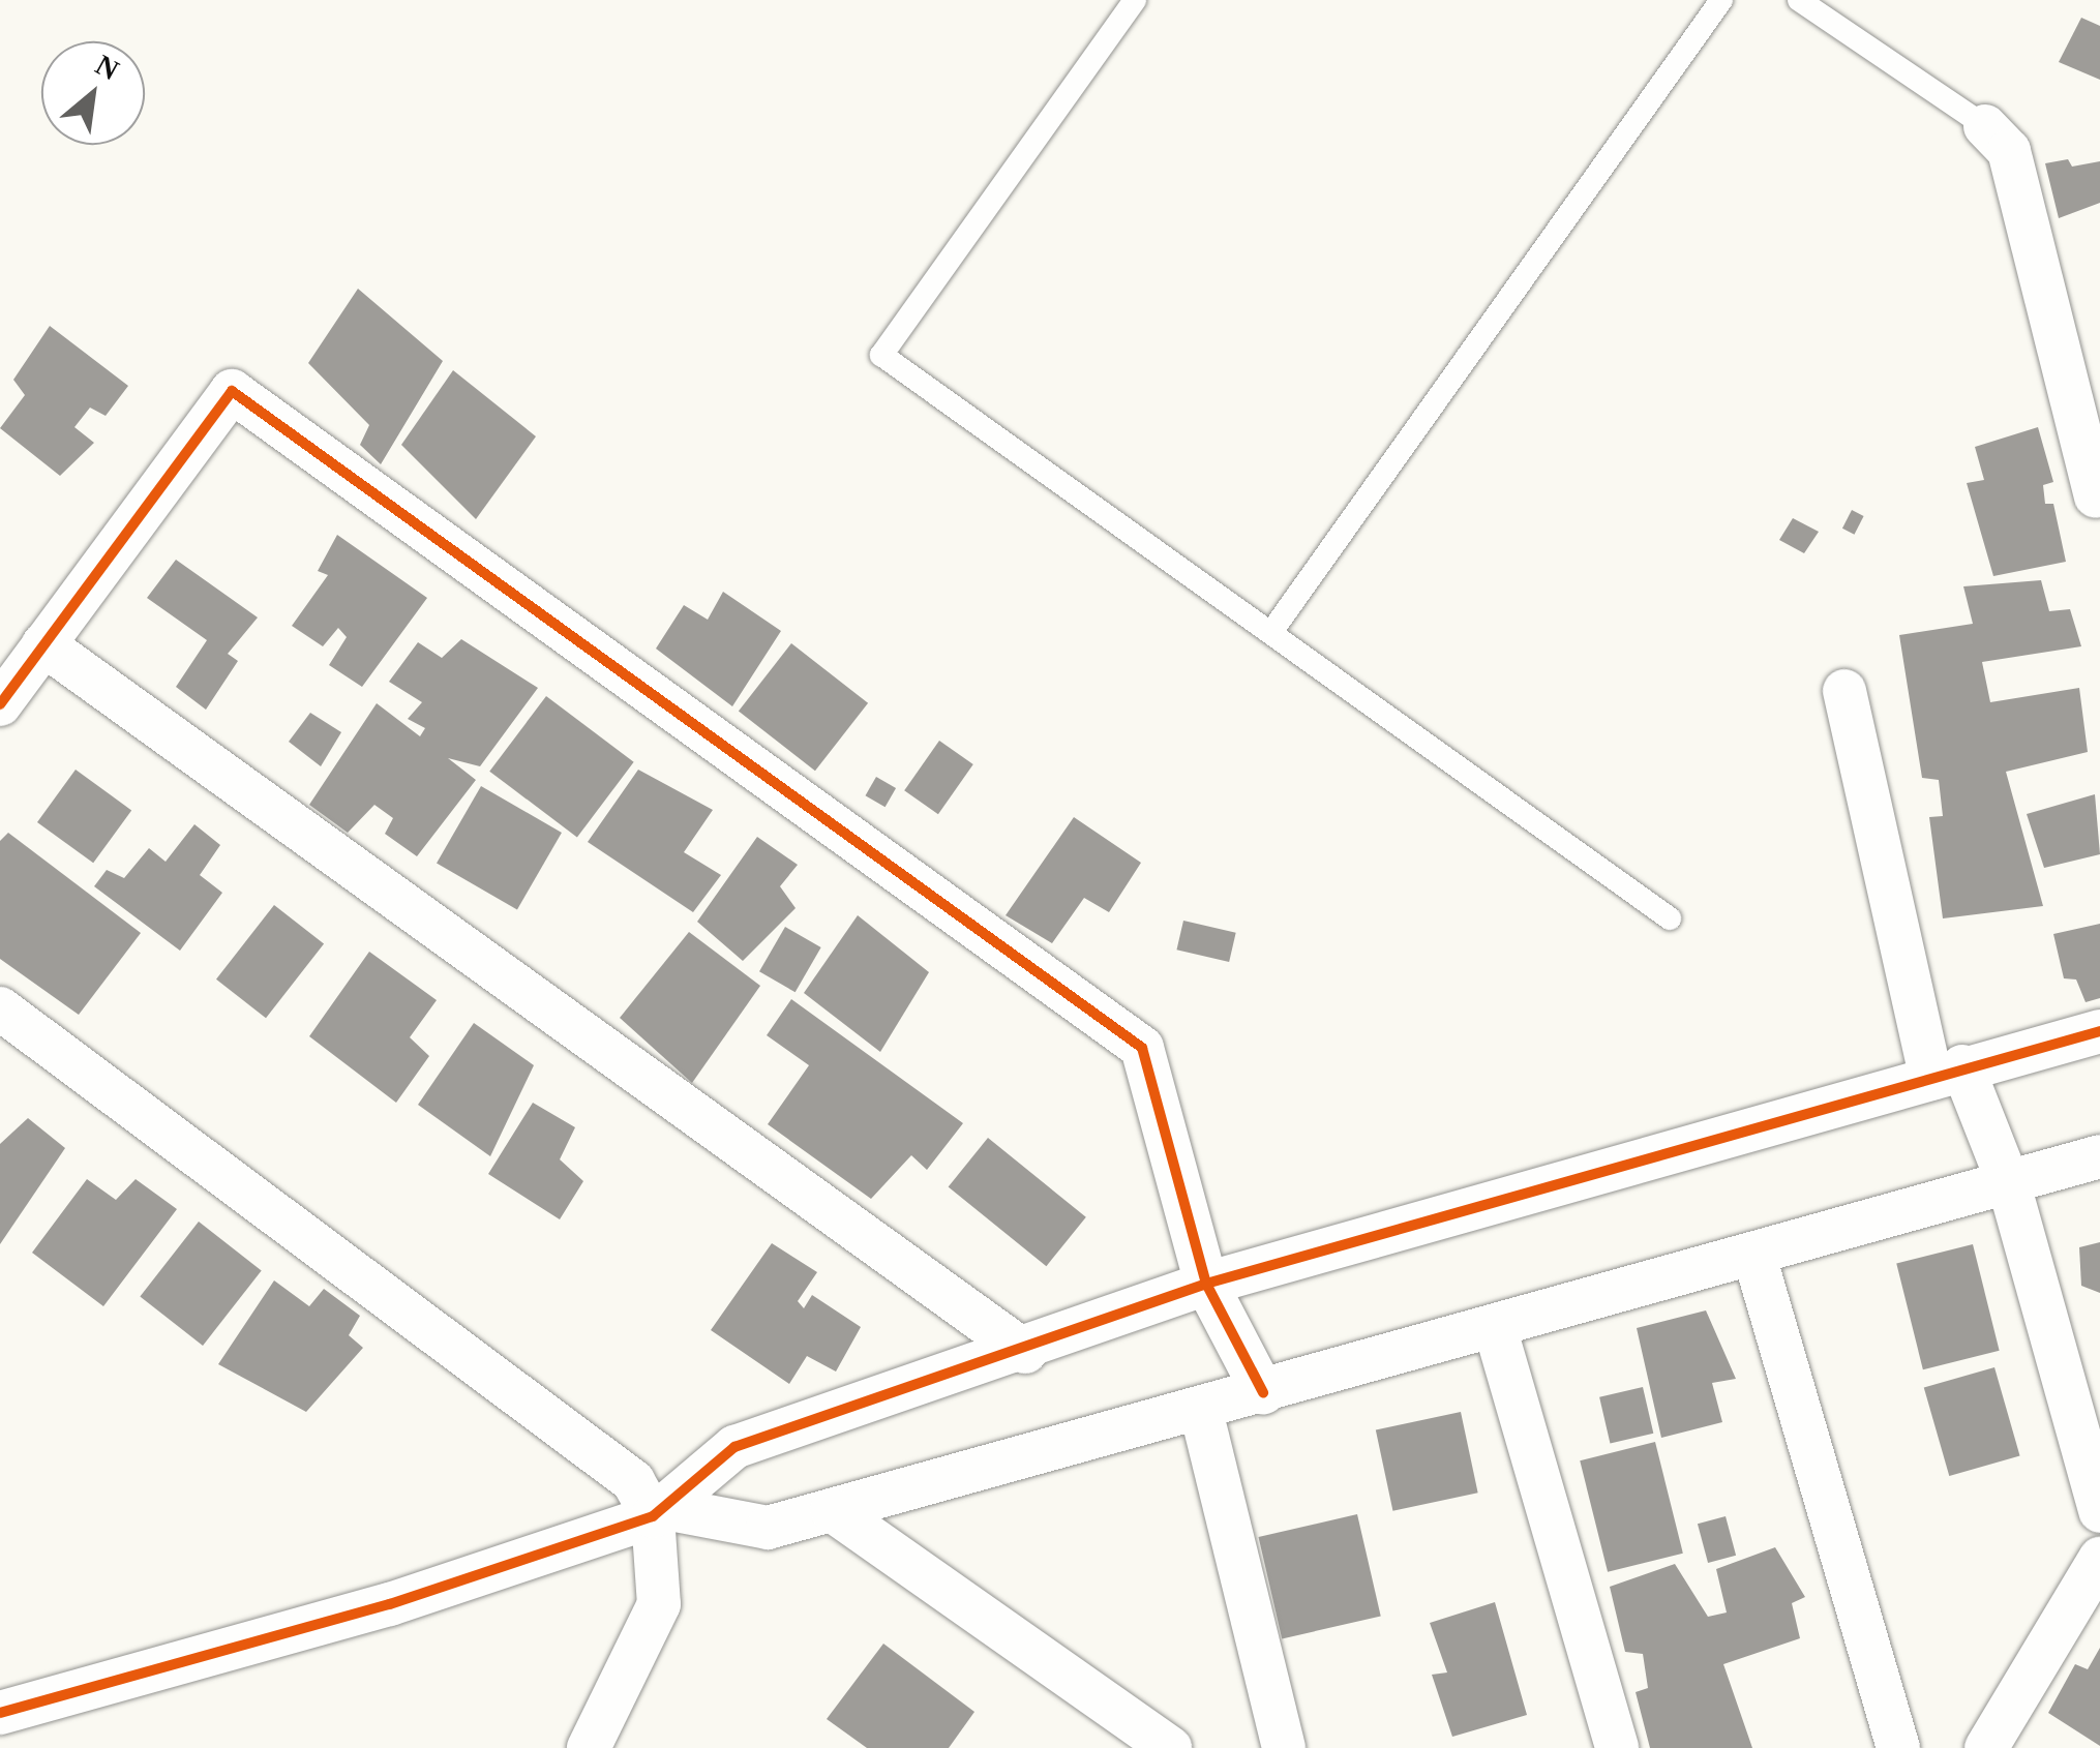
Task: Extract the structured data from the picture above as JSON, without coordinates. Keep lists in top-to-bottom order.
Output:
{
  "north": "top right"
}
